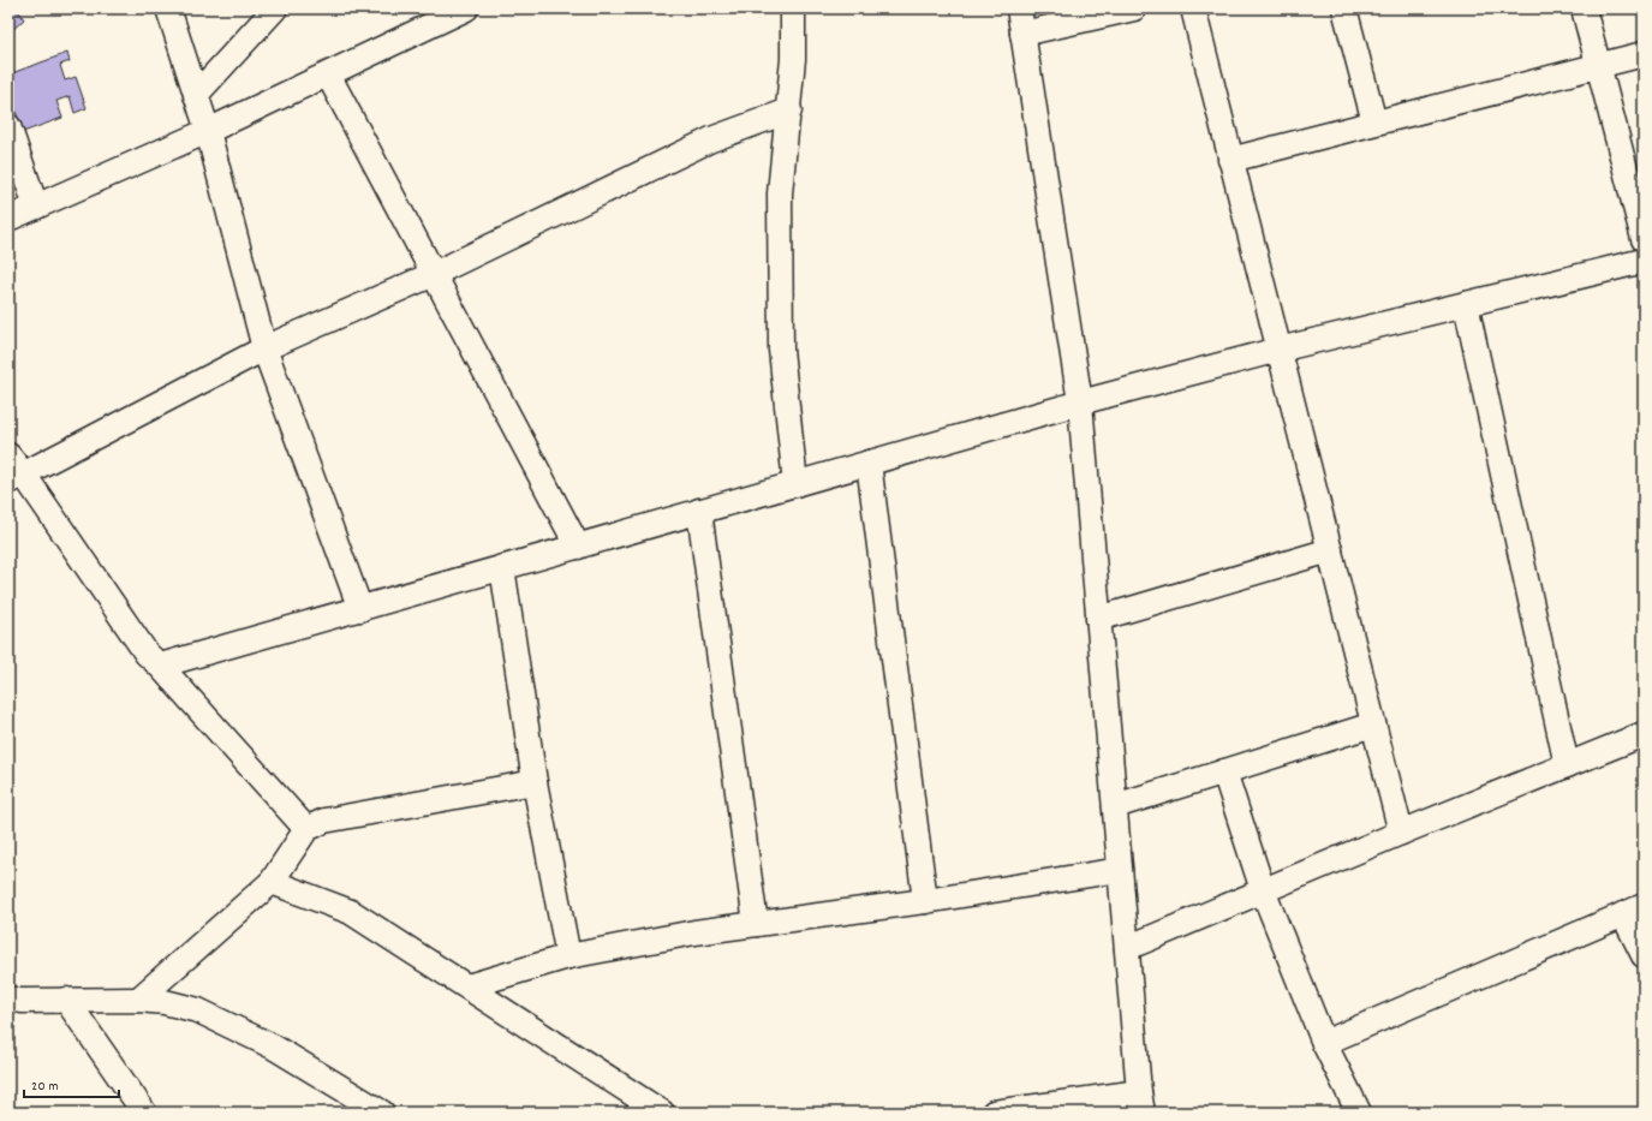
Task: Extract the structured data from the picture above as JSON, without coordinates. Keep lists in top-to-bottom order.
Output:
{
  "scale_bar": "20 m"
}
